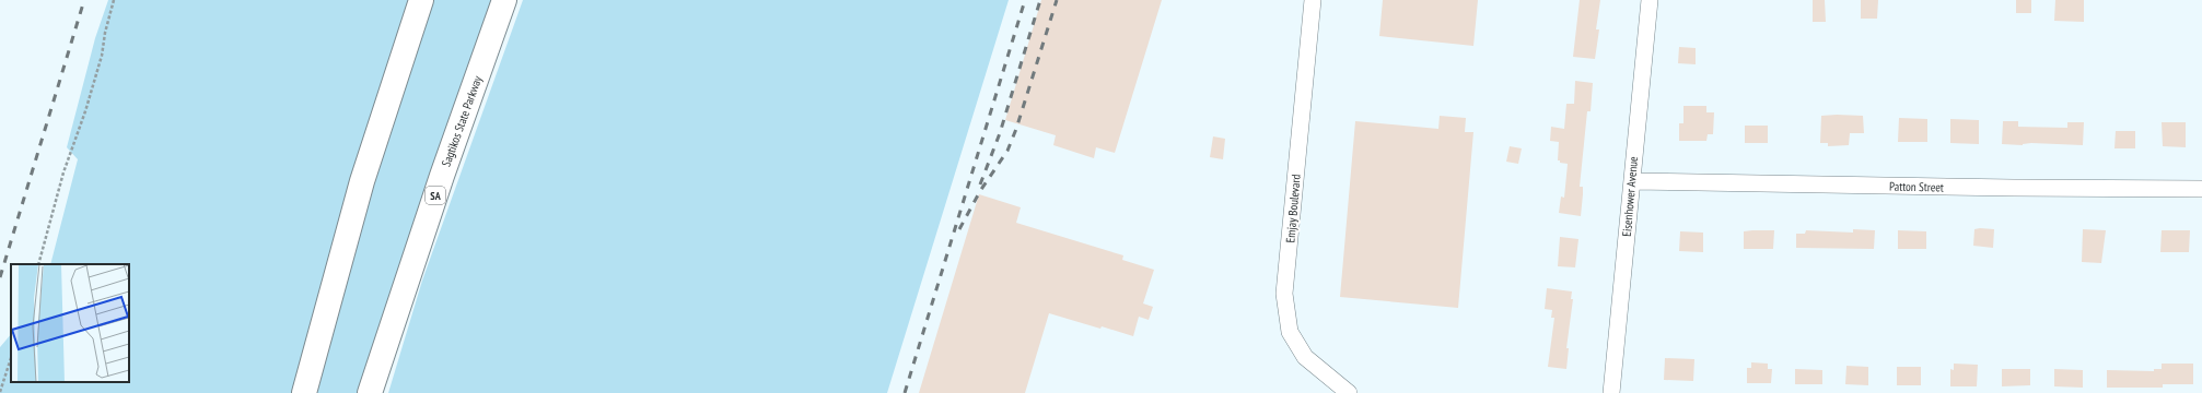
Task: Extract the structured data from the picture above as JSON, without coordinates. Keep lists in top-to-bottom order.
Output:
{
  "streets": {
    "highway": ["Sagtikos State Parkway", "SA"],
    "street": ["Patton Street", "Eisenhower Avenue", "Emjay Boulevard"]
  },
  "crossings": [
    ["Patton Street", "Eisenhower Avenue"]
  ]
}
